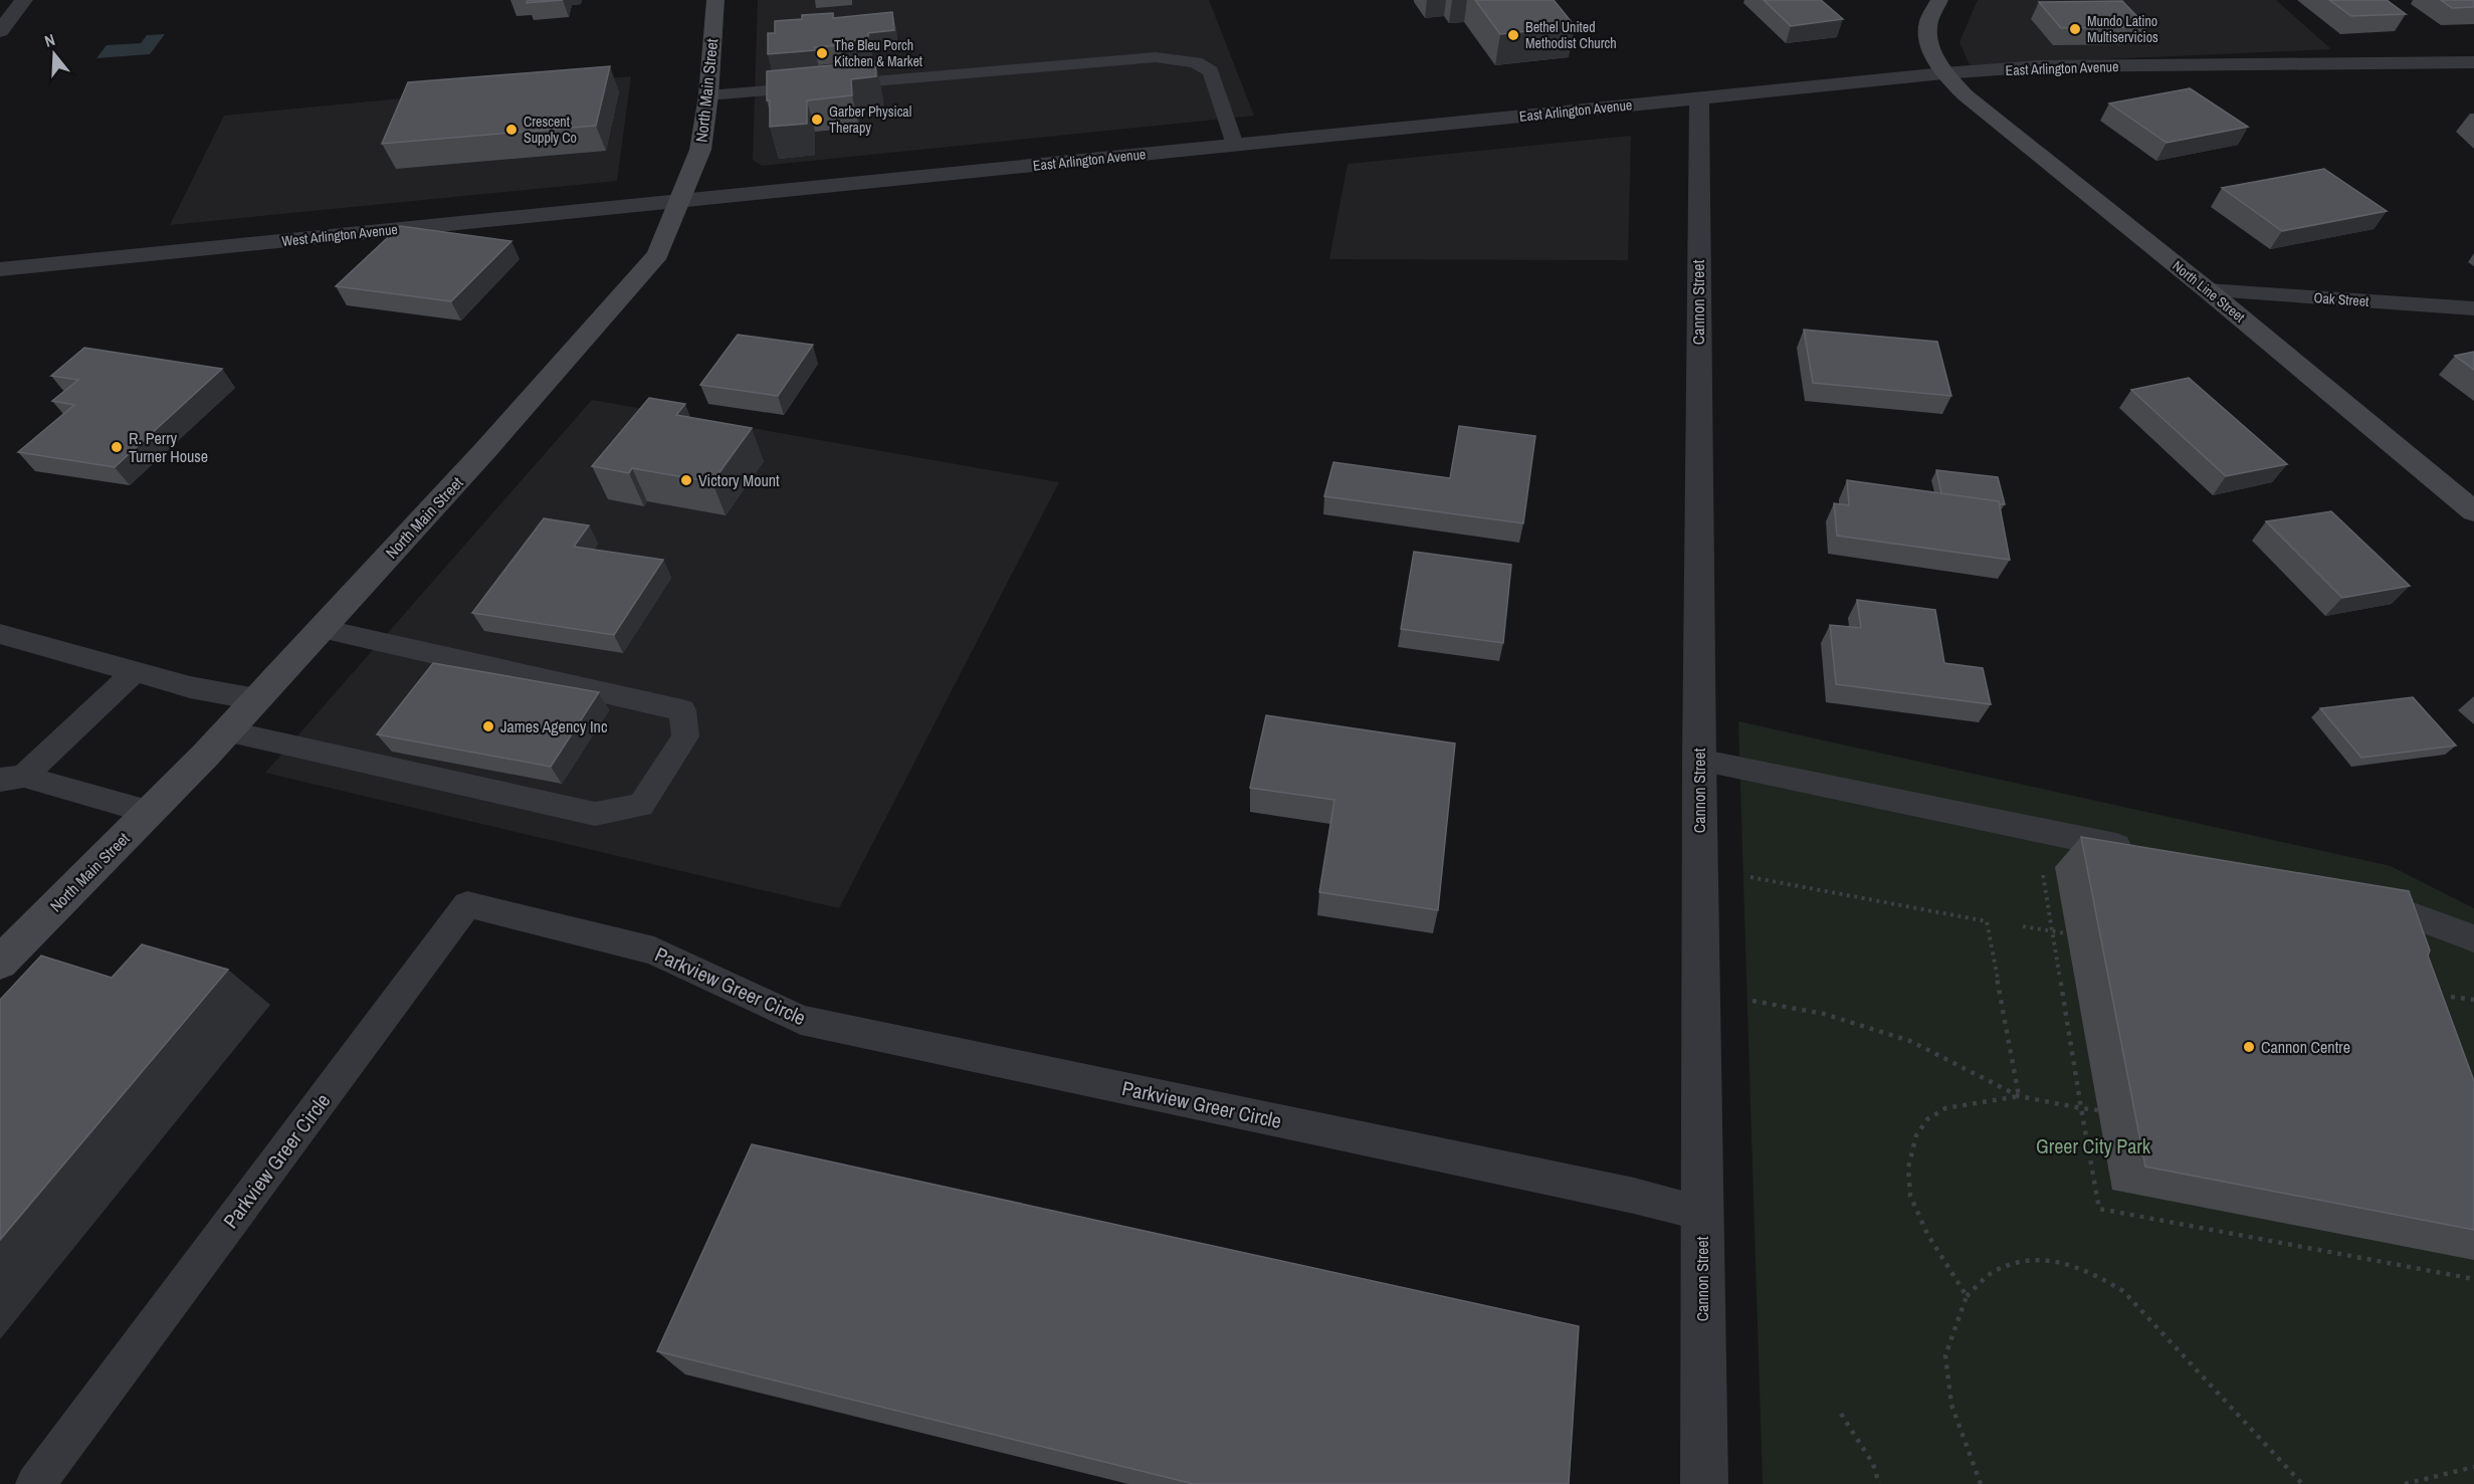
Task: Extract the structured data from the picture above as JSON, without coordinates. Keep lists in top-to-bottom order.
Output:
{
  "streets": {
    "main road": ["North Main Street", "North Line Street"],
    "street": [
      "East Arlington Avenue",
      "West Arlington Avenue",
      "Oak Street",
      "Cannon Street"
    ],
    "lane": ["Parkview Greer Circle"]
  },
  "crossings": [
    ["East Arlington Avenue", "North Main Street"],
    ["East Arlington Avenue", "West Arlington Avenue"],
    ["East Arlington Avenue", "North Line Street"],
    ["East Arlington Avenue", "Cannon Street"],
    ["North Main Street", "West Arlington Avenue"],
    ["North Line Street", "Oak Street"],
    ["Cannon Street", "Parkview Greer Circle"]
  ],
  "parks": ["Greer City Park"],
  "places": [
    "Mundo Latino Multiservicios",
    "Bethel United Methodist Church",
    "The Bleu Porch Kitchen & Market",
    "Garber Physical Therapy",
    "Crescent Supply Co",
    "R. Perry Turner House",
    "Victory Mount",
    "James Agency Inc",
    "Cannon Centre"
  ],
  "north": "top"
}
